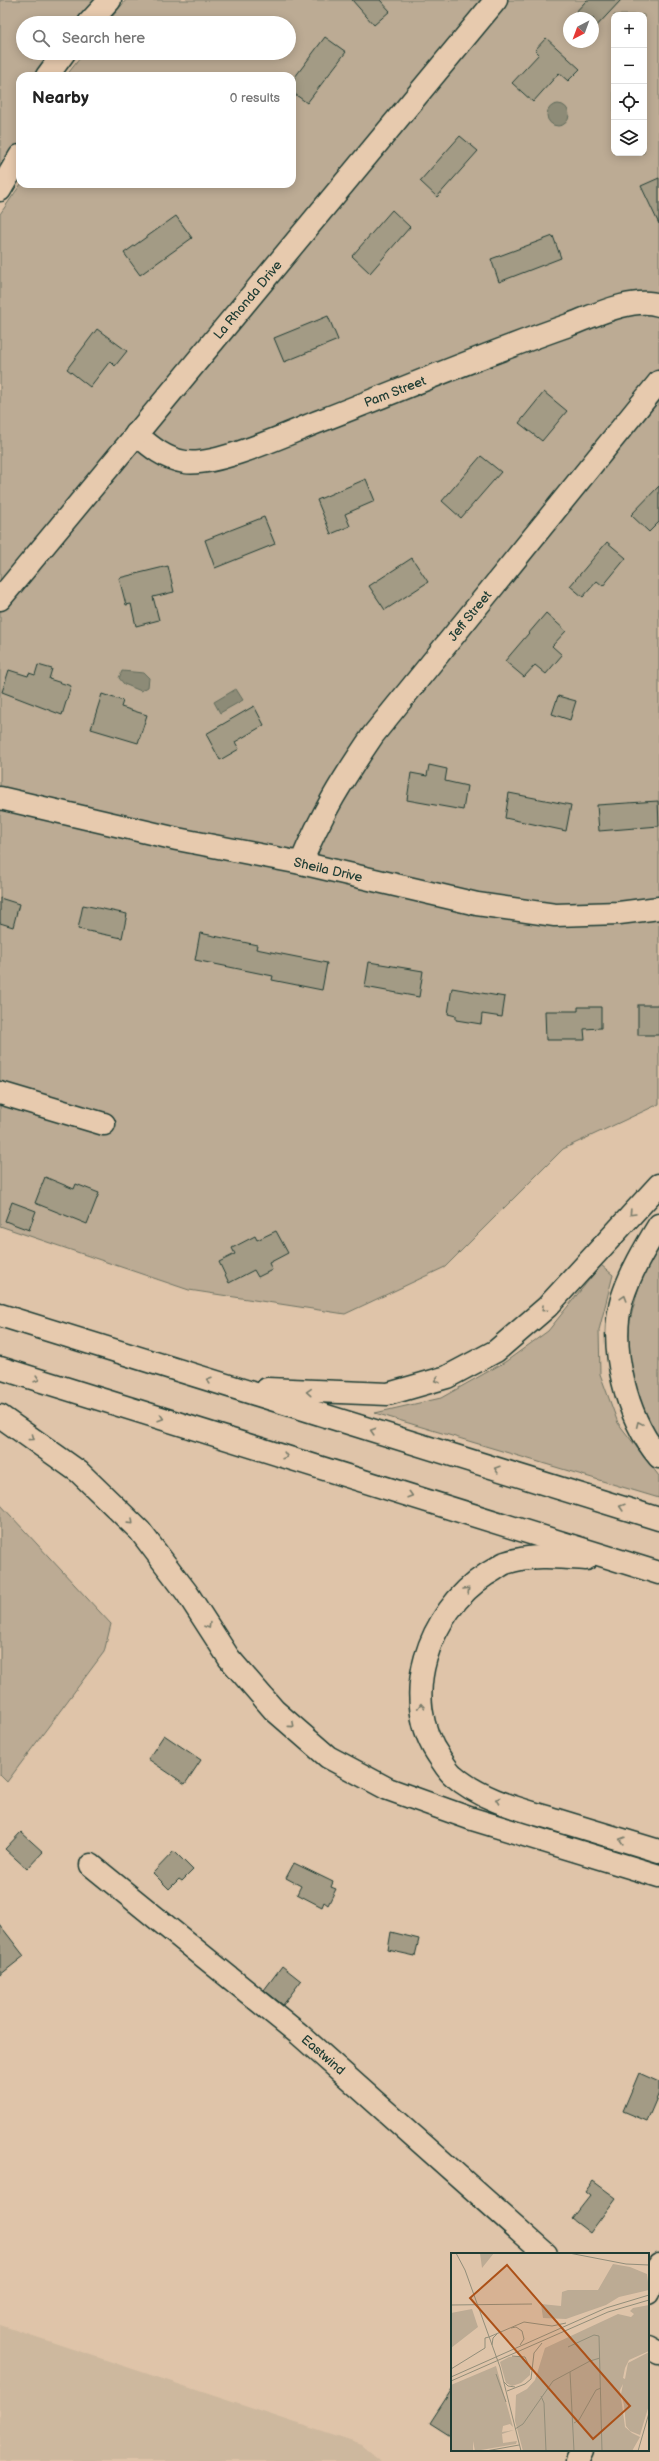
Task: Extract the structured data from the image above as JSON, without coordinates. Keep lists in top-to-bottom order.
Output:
{
  "streets": {
    "main road": [
      "La Rhonda Drive",
      "Pam Street",
      "Jeff Street",
      "Sheila Drive",
      "Eastwind"
    ]
  },
  "crossings": [
    ["La Rhonda Drive", "Pam Street"],
    ["Jeff Street", "Sheila Drive"]
  ],
  "north": "bottom left",
  "page": {
    "map_buttons": ["+", "−"],
    "search": "Search here",
    "heading": ["Nearby", "0 results"]
  }
}
